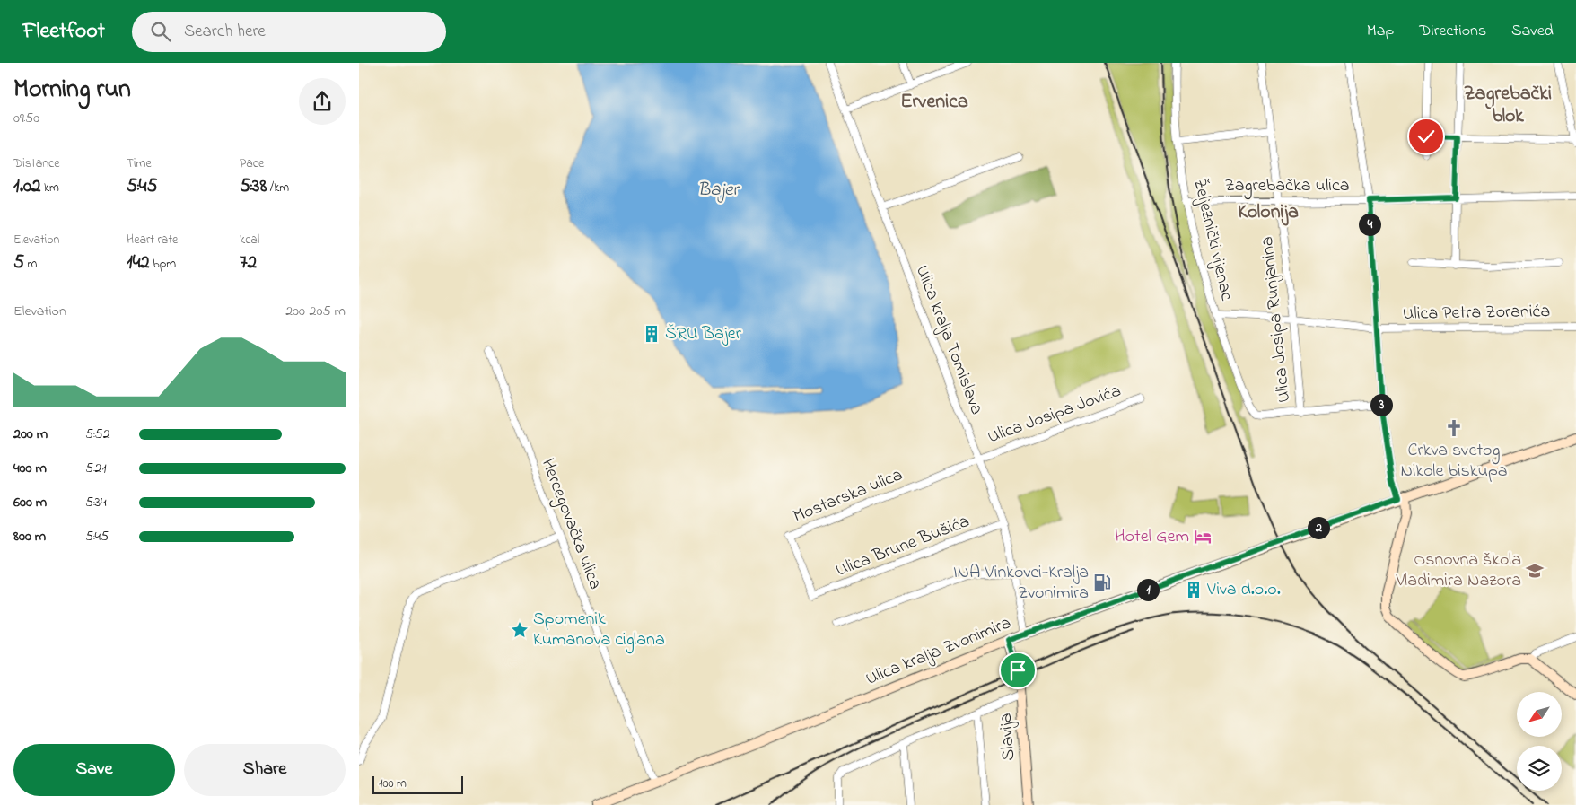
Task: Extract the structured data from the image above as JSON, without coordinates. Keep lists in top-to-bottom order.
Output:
{
  "streets": {
    "main road": ["Ulica kralja Zvonimira", "Slavija"],
    "street": [
      "Zagrebačka ulica",
      "Željeznički vijenac",
      "Ulica Petra Zoranića",
      "Ulica Josipa Runjanina",
      "Ulica kralja Tomislava",
      "Ulica Josipa Jovića",
      "Mostarska ulica",
      "Hercegovačka ulica",
      "Ulica Brune Bušića"
    ]
  },
  "crossings": [
    ["Zagrebačka ulica", "Željeznički vijenac"],
    ["Zagrebačka ulica", "Ulica Josipa Runjanina"],
    ["Željeznički vijenac", "Ulica Petra Zoranića"],
    ["Željeznički vijenac", "Ulica Josipa Runjanina"],
    ["Ulica Petra Zoranića", "Ulica Josipa Runjanina"],
    ["Ulica kralja Tomislava", "Ulica Josipa Jovića"],
    ["Ulica kralja Tomislava", "Mostarska ulica"],
    ["Ulica kralja Tomislava", "Ulica Brune Bušića"],
    ["Ulica kralja Tomislava", "Ulica kralja Zvonimira"],
    ["Ulica Josipa Jovića", "Mostarska ulica"],
    ["Mostarska ulica", "Ulica Brune Bušića"],
    ["Hercegovačka ulica", "Ulica kralja Zvonimira"],
    ["Ulica kralja Zvonimira", "Slavija"]
  ],
  "districts": ["Zagrebački blok", "Ervenica", "Kolonija"],
  "water": ["Bajer"],
  "places": {
    "building": ["ŠRU Bajer", "Viva d.o.o."],
    "church": ["Crkva svetog Nikole biskupa"],
    "hotel": ["Hotel Gem"],
    "school or university": ["Osnovna škola Vladimira Nazora"],
    "fuel station": ["INA Vinkovci-Kralja Zvonimira"],
    "place": ["Spomenik Kumanova ciglana"]
  },
  "scale_bar": "100 m",
  "north": "bottom left",
  "page": {
    "header": "Fleetfoot",
    "search": "Search here",
    "nav": ["Map", "Directions", "Saved"],
    "heading": ["Morning run", "09:50"],
    "stats": [
      ["Distance", "1.02 km"],
      ["Time", "5:45"],
      ["Pace", "5:38 /km"],
      ["Elevation", "5 m"],
      ["Heart rate", "142 bpm"],
      ["kcal", "72"]
    ],
    "pins": [
      "4",
      "3",
      "2",
      "1"
    ],
    "chart": ["Elevation", "200–205 m"],
    "list": [
      {
        "name": "200 m",
        "note": "5:52"
      },
      {
        "name": "400 m",
        "note": "5:21"
      },
      {
        "name": "600 m",
        "note": "5:34"
      },
      {
        "name": "800 m",
        "note": "5:45"
      }
    ],
    "buttons": ["Save", "Share"],
    "scale": "100 m"
  }
}
